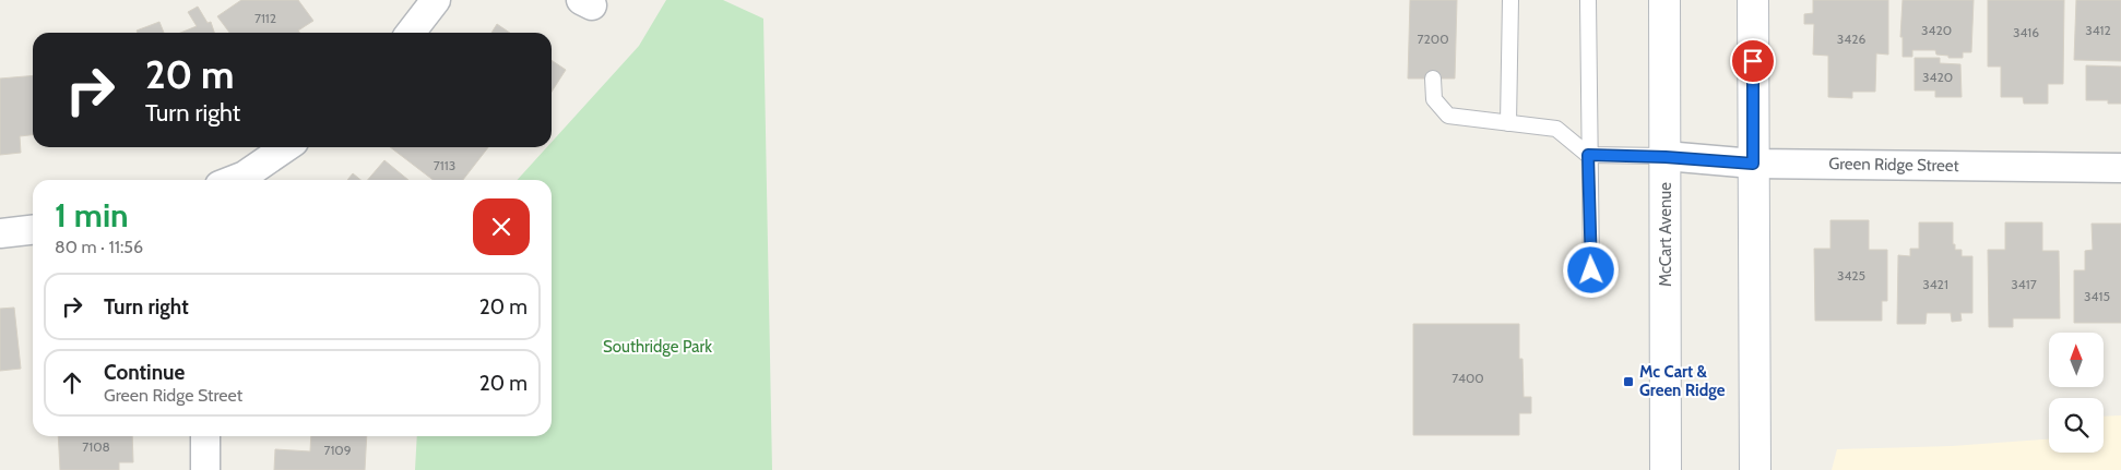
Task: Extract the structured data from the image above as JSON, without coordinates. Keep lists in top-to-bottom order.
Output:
{
  "streets": {
    "main road": ["McCart Avenue"],
    "street": ["Green Ridge Street"]
  },
  "crossings": [
    ["Green Ridge Street", "McCart Avenue"]
  ],
  "parks": ["Southridge Park"],
  "places": {
    "transit": ["Mc Cart & Green Ridge"]
  },
  "house_numbers": [
    "7112",
    "3420",
    "3412",
    "3416",
    "7200",
    "3426",
    "3420",
    "7113",
    "3425",
    "3421",
    "3417",
    "3415",
    "7400",
    "7108",
    "7109"
  ],
  "north": "top",
  "page": {
    "turn": ["20 m", "Turn right"],
    "heading": ["1 min", "80 m · 11:56"],
    "list": [
      {
        "name": "Turn right",
        "value": "20 m"
      },
      {
        "name": "Continue",
        "note": "Green Ridge Street",
        "value": "20 m"
      }
    ]
  }
}
